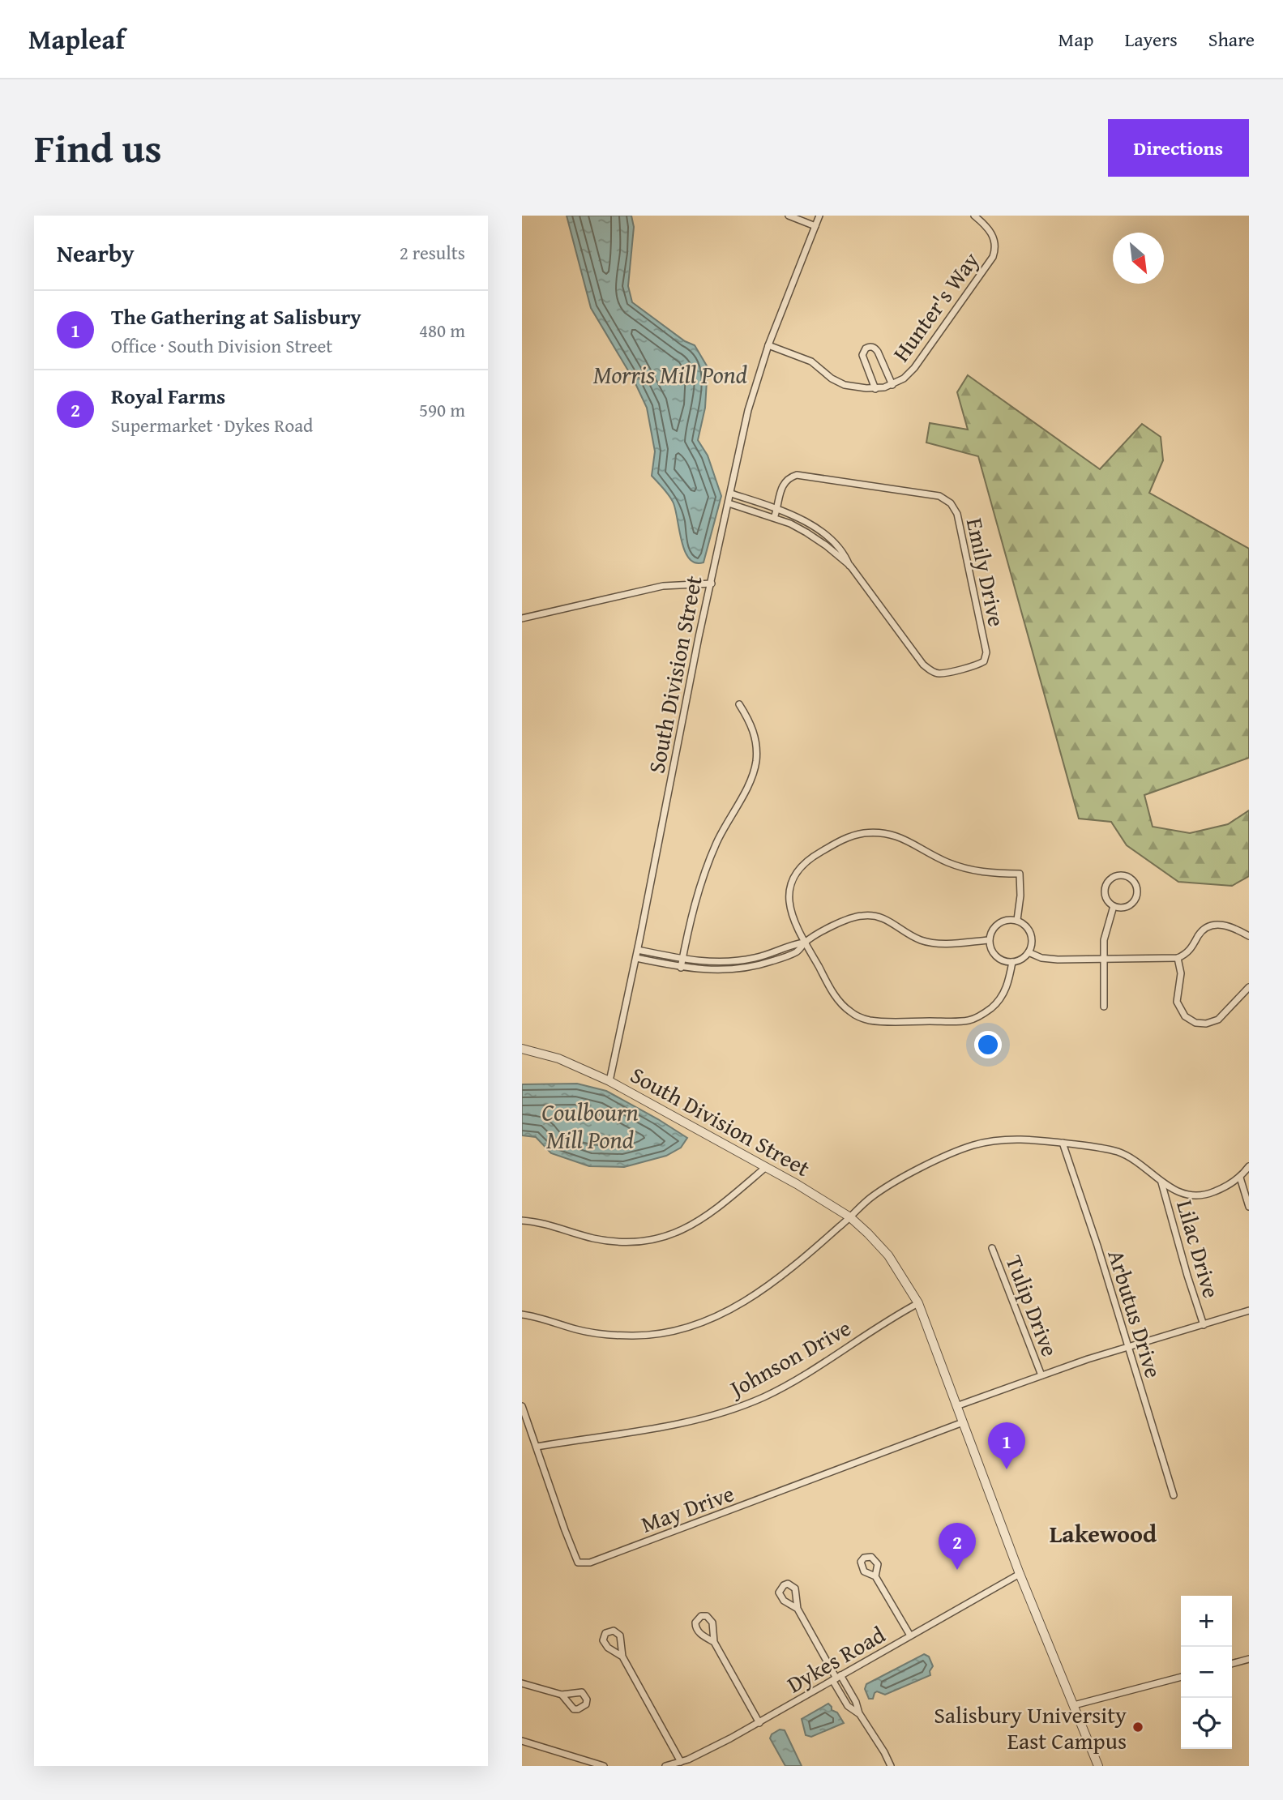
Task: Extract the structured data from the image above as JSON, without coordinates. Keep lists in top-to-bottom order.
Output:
{
  "streets": {
    "street": [
      "Hunter's Way",
      "Emily Drive",
      "South Division Street",
      "Lilac Drive",
      "Tulip Drive",
      "Arbutus Drive",
      "Johnson Drive",
      "May Drive",
      "Dykes Road"
    ]
  },
  "crossings": [
    ["Hunter's Way", "South Division Street"],
    ["Emily Drive", "South Division Street"],
    ["South Division Street", "Johnson Drive"],
    ["South Division Street", "May Drive"],
    ["South Division Street", "Dykes Road"],
    ["Johnson Drive", "May Drive"]
  ],
  "districts": ["Lakewood"],
  "water": ["Morris Mill Pond", "Coulbourn Mill Pond"],
  "places": ["Salisbury University East Campus"],
  "north": "bottom right",
  "page": {
    "header": "Mapleaf",
    "nav": ["Map", "Layers", "Share"],
    "title": "Find us",
    "buttons": "Directions",
    "heading": ["Nearby", "2 results"],
    "list": [
      {
        "mark": "1",
        "name": "The Gathering at Salisbury",
        "note": "Office · South Division Street",
        "value": "480 m"
      },
      {
        "mark": "2",
        "name": "Royal Farms",
        "note": "Supermarket · Dykes Road",
        "value": "590 m"
      }
    ],
    "pins": ["1", "2"],
    "map_buttons": ["+", "−"]
  }
}
